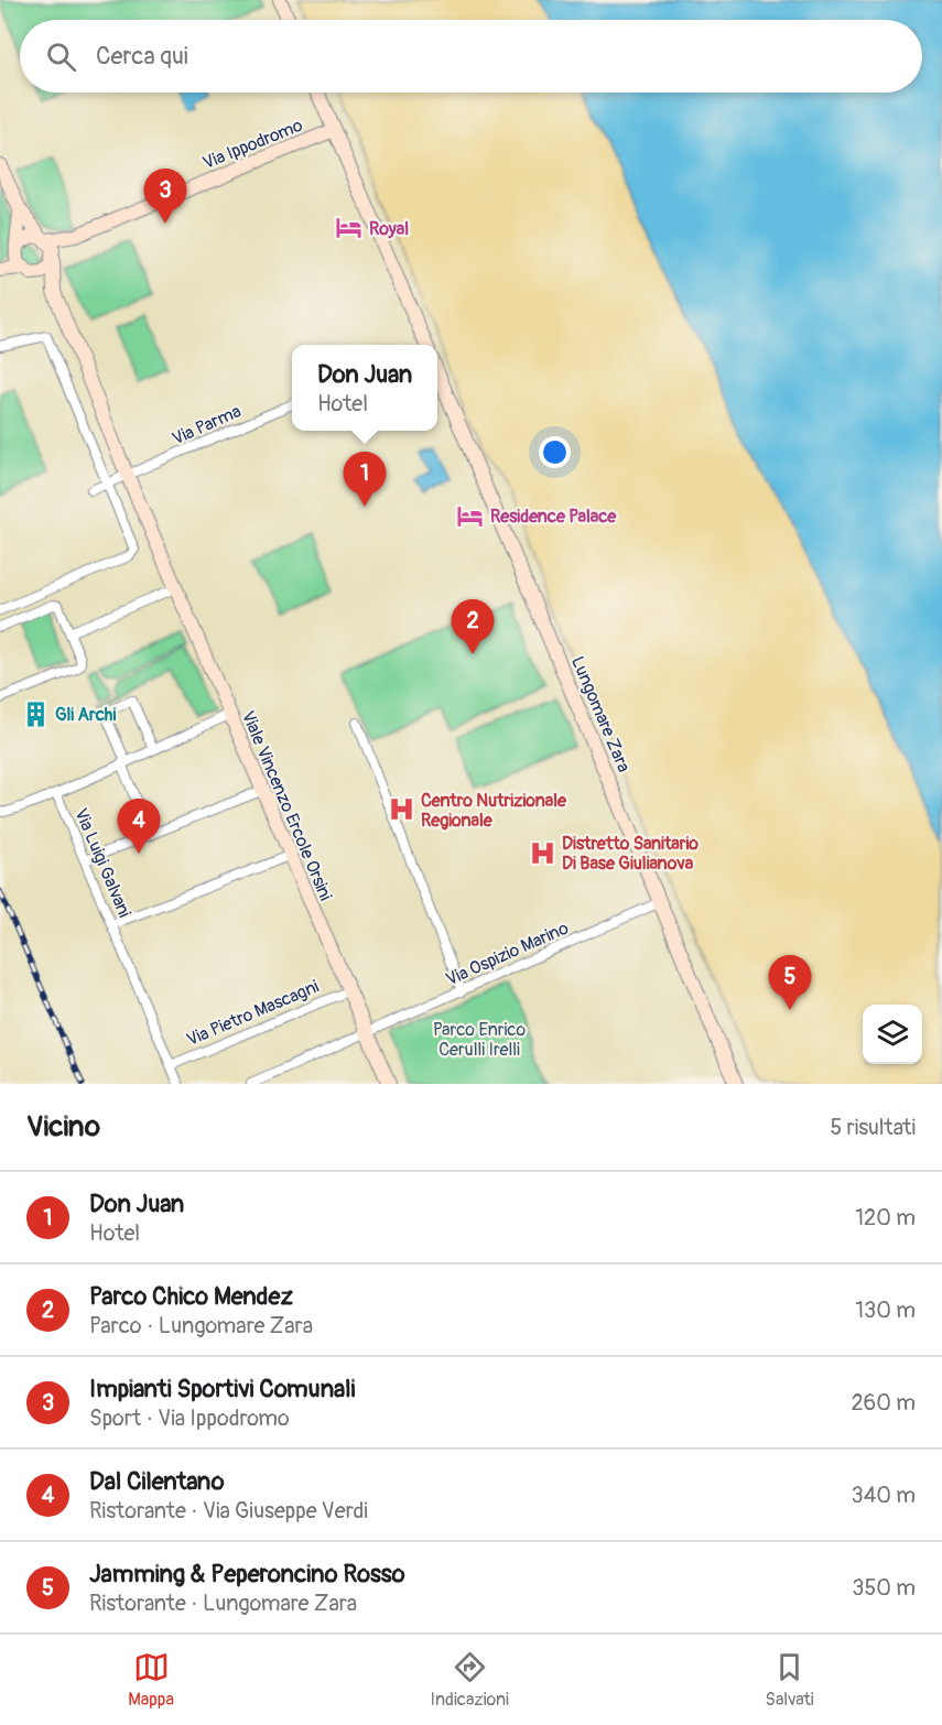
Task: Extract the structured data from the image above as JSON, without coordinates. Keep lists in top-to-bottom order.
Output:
{
  "streets": {
    "street": [
      "Via Ippodromo",
      "Via Parma",
      "Lungomare Zara",
      "Viale Vincenzo Ercole Orsini",
      "Via Luigi Galvani",
      "Via Ospizio Marino",
      "Via Pietro Mascagni"
    ]
  },
  "crossings": [
    ["Via Parma", "Viale Vincenzo Ercole Orsini"],
    ["Lungomare Zara", "Via Ospizio Marino"],
    ["Viale Vincenzo Ercole Orsini", "Via Luigi Galvani"],
    ["Viale Vincenzo Ercole Orsini", "Via Ospizio Marino"],
    ["Viale Vincenzo Ercole Orsini", "Via Pietro Mascagni"],
    ["Via Luigi Galvani", "Via Pietro Mascagni"]
  ],
  "parks": ["Parco Enrico Cerulli Irelli"],
  "places": {
    "hotel": ["Royal", "Residence Palace"],
    "building": ["Gli Archi"],
    "hospital": ["Centro Nutrizionale Regionale", "Distretto Sanitario Di Base Giulianova"]
  },
  "page": {
    "search": "Cerca qui",
    "pins": [
      "3",
      "1",
      "2",
      "4",
      "5"
    ],
    "popup": ["Don Juan", "Hotel"],
    "heading": ["Vicino", "5 risultati"],
    "list": [
      {
        "mark": "1",
        "name": "Don Juan",
        "note": "Hotel",
        "value": "120 m"
      },
      {
        "mark": "2",
        "name": "Parco Chico Mendez",
        "note": "Parco · Lungomare Zara",
        "value": "130 m"
      },
      {
        "mark": "3",
        "name": "Impianti Sportivi Comunali",
        "note": "Sport · Via Ippodromo",
        "value": "260 m"
      },
      {
        "mark": "4",
        "name": "Dal Cilentano",
        "note": "Ristorante · Via Giuseppe Verdi",
        "value": "340 m"
      },
      {
        "mark": "5",
        "name": "Jamming & Peperoncino Rosso",
        "note": "Ristorante · Lungomare Zara",
        "value": "350 m"
      }
    ],
    "nav": ["Mappa", "Indicazioni", "Salvati"]
  }
}
